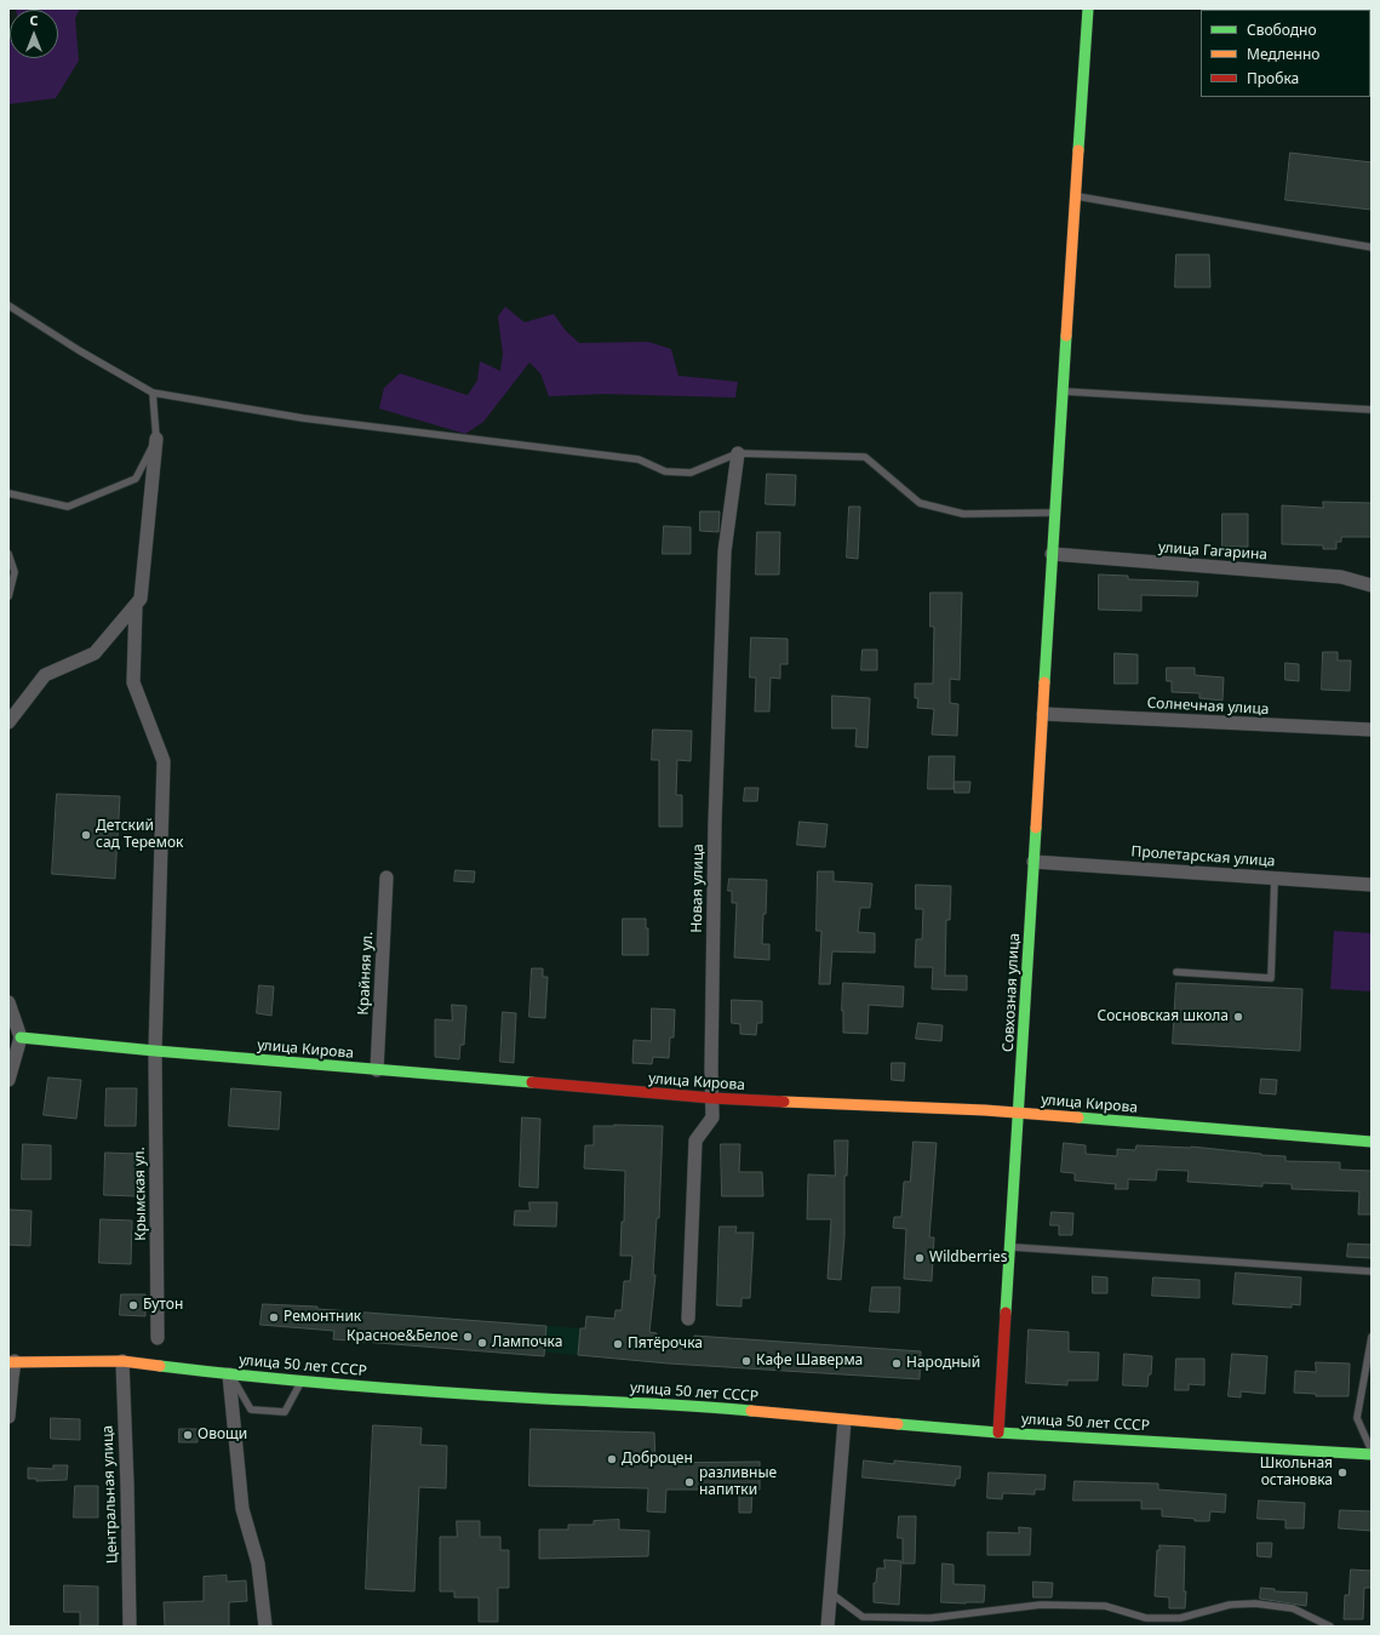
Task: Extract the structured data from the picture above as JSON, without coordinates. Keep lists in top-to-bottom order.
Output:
{
  "streets": {
    "main road": ["Совхозная улица", "улица Кирова", "улица 50 лет СССР"],
    "street": [
      "улица Гагарина",
      "Солнечная улица",
      "Пролетарская улица",
      "Новая улица",
      "Крайняя ул.",
      "Крымская ул.",
      "Центральная улица"
    ]
  },
  "crossings": [
    ["улица Гагарина", "Совхозная улица"],
    ["Солнечная улица", "Совхозная улица"],
    ["Пролетарская улица", "Совхозная улица"],
    ["Новая улица", "улица Кирова"],
    ["Крайняя ул.", "улица Кирова"],
    ["Совхозная улица", "улица Кирова"],
    ["Совхозная улица", "улица 50 лет СССР"],
    ["улица Кирова", "Крымская ул."],
    ["улица 50 лет СССР", "Центральная улица"]
  ],
  "places": [
    "Детский сад Теремок",
    "Сосновская школа",
    "Wildberries",
    "Бутон",
    "Ремонтник",
    "Красное&Белое",
    "Лампочка",
    "Пятёрочка",
    "Кафе Шаверма",
    "Народный",
    "Овощи",
    "Доброцен",
    "Школьная остановка",
    "разливные напитки"
  ],
  "legend": ["Свободно", "Медленно", "Пробка"],
  "north": "top"
}
